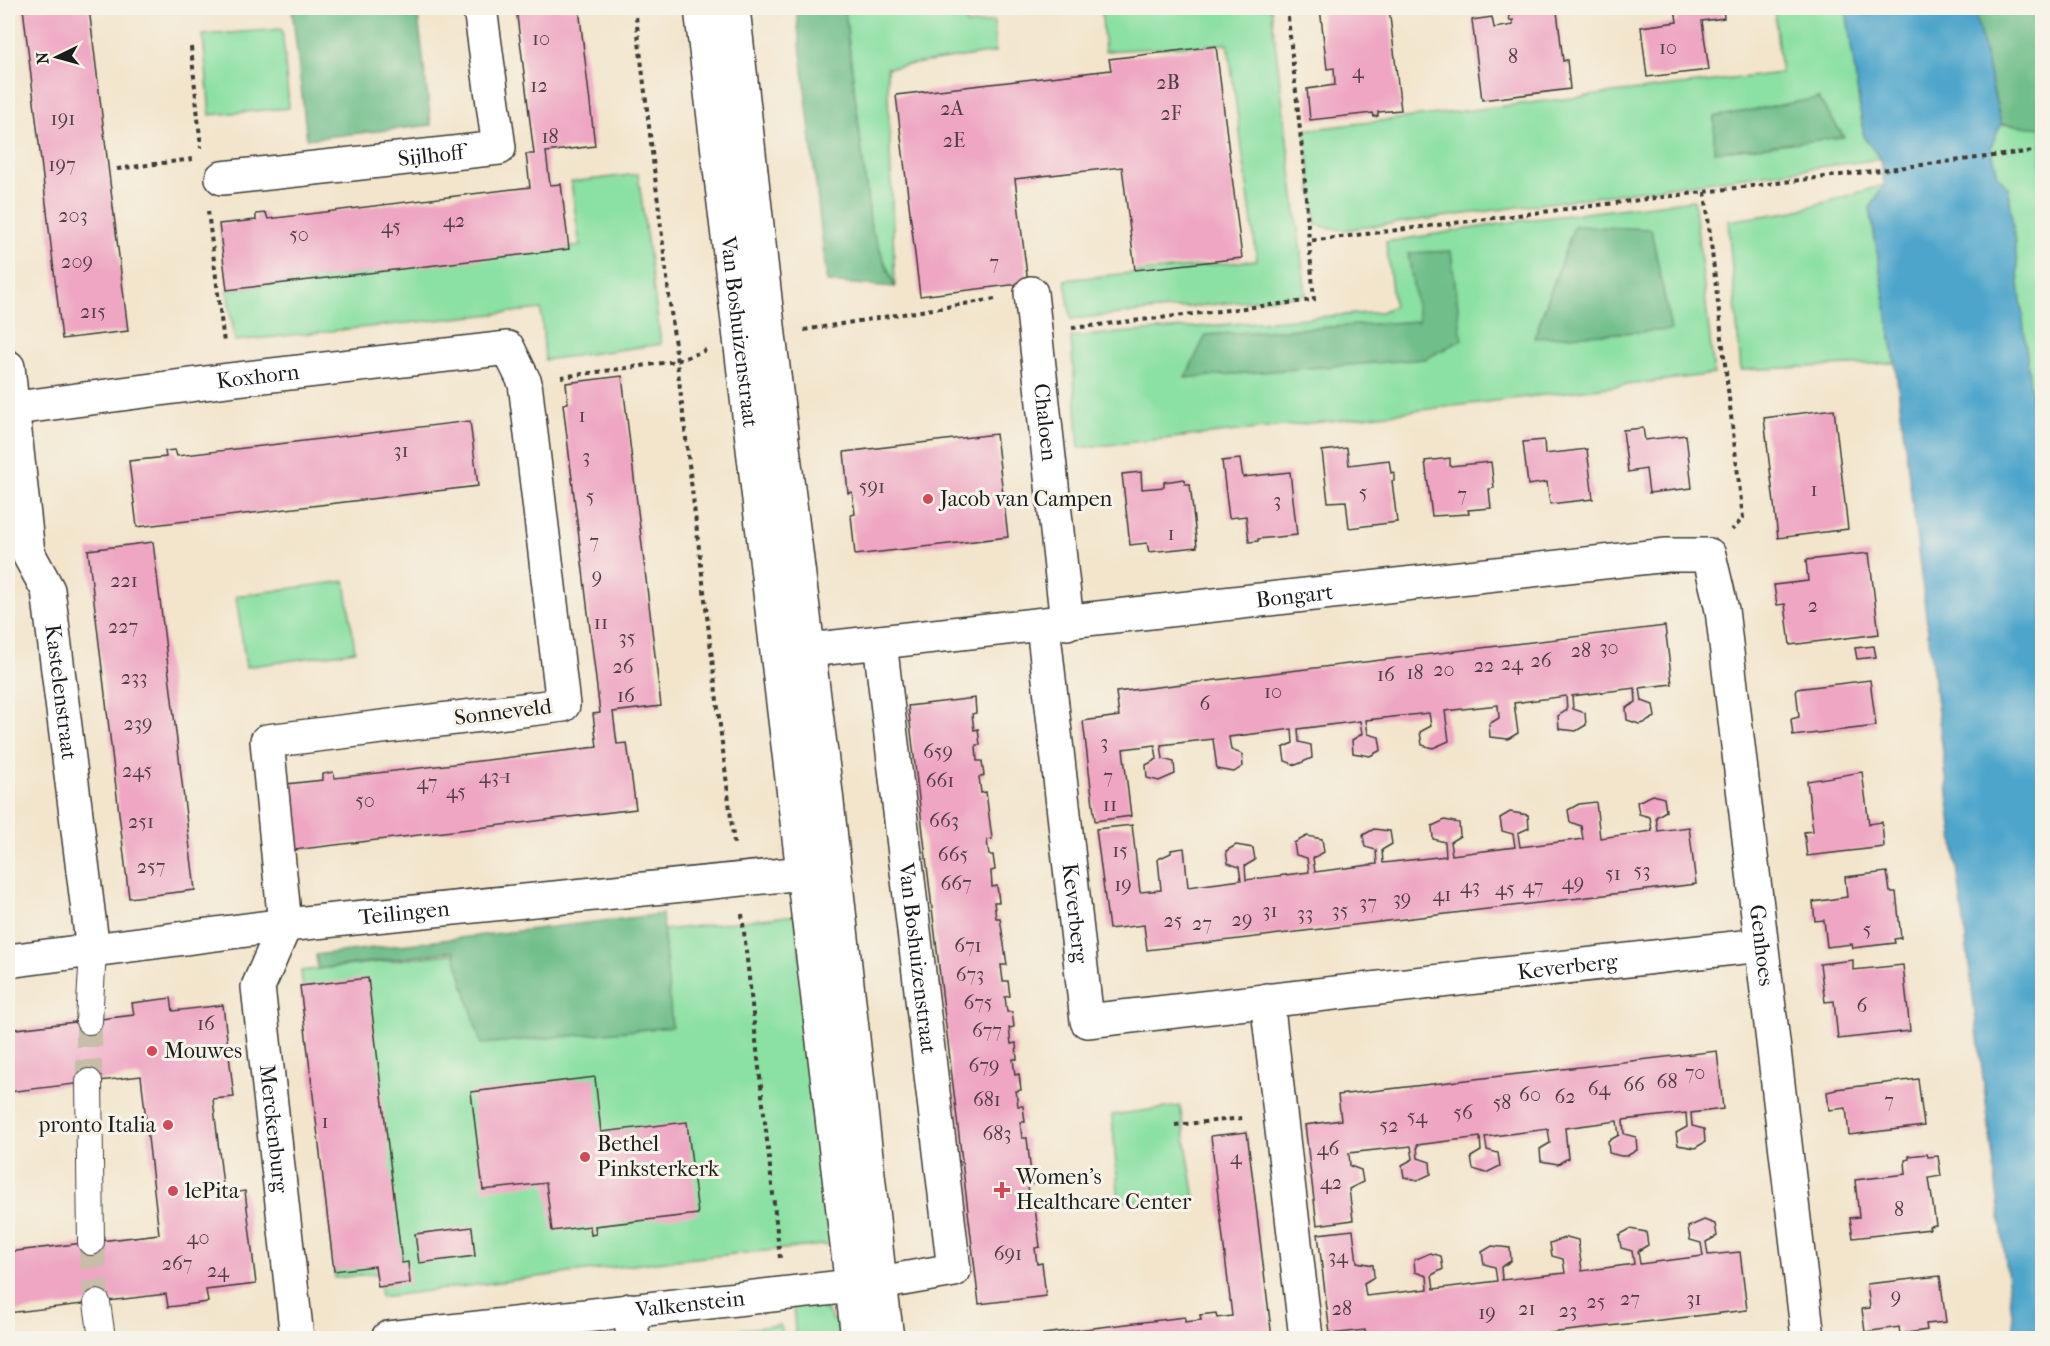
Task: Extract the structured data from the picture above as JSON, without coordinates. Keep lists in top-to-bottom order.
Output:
{
  "streets": {
    "street": [
      "Sijlhoff",
      "Van Boshuizenstraat",
      "Koxhorn",
      "Chaloen",
      "Bongart",
      "Kastelenstraat",
      "Sonneveld",
      "Teilingen",
      "Keverberg",
      "Genhoes",
      "Merckenburg",
      "Valkenstein"
    ]
  },
  "crossings": [
    ["Van Boshuizenstraat", "Bongart"],
    ["Van Boshuizenstraat", "Teilingen"],
    ["Van Boshuizenstraat", "Valkenstein"],
    ["Koxhorn", "Kastelenstraat"],
    ["Koxhorn", "Sonneveld"],
    ["Chaloen", "Bongart"],
    ["Chaloen", "Keverberg"],
    ["Bongart", "Keverberg"],
    ["Bongart", "Genhoes"],
    ["Kastelenstraat", "Teilingen"],
    ["Sonneveld", "Teilingen"],
    ["Sonneveld", "Merckenburg"],
    ["Teilingen", "Merckenburg"],
    ["Keverberg", "Genhoes"]
  ],
  "places": {
    "other": [
      "Jacob van Campen",
      "Mouwes",
      "pronto Italia",
      "Bethel Pinksterkerk",
      "lePita"
    ],
    "health": ["Women's Healthcare Center"]
  },
  "house_numbers": [
    "10",
    "10",
    "8",
    "4",
    "2B",
    "12",
    "2A",
    "2F",
    "191",
    "18",
    "2E",
    "197",
    "203",
    "42",
    "45",
    "50",
    "209",
    "7",
    "215",
    "1",
    "31",
    "3",
    "591",
    "1",
    "5",
    "7",
    "5",
    "3",
    "1",
    "7",
    "9",
    "221",
    "2",
    "11",
    "227",
    "35",
    "30",
    "28",
    "26",
    "24",
    "22",
    "26",
    "20",
    "18",
    "16",
    "233",
    "10",
    "16",
    "6",
    "239",
    "3",
    "659",
    "245",
    "43-1",
    "7",
    "661",
    "47",
    "45",
    "50",
    "11",
    "663",
    "251",
    "15",
    "665",
    "257",
    "53",
    "51",
    "49",
    "667",
    "19",
    "43",
    "47",
    "45",
    "41",
    "39",
    "37",
    "31",
    "35",
    "33",
    "29",
    "25",
    "27",
    "5",
    "671",
    "673",
    "675",
    "6",
    "16",
    "677",
    "679",
    "70",
    "68",
    "66",
    "64",
    "60",
    "62",
    "681",
    "7",
    "58",
    "56",
    "54",
    "1",
    "52",
    "683",
    "46",
    "4",
    "42",
    "8",
    "40",
    "691",
    "34",
    "267",
    "24",
    "9",
    "27",
    "31",
    "25",
    "28",
    "21",
    "23",
    "19"
  ],
  "north": "left"
}
